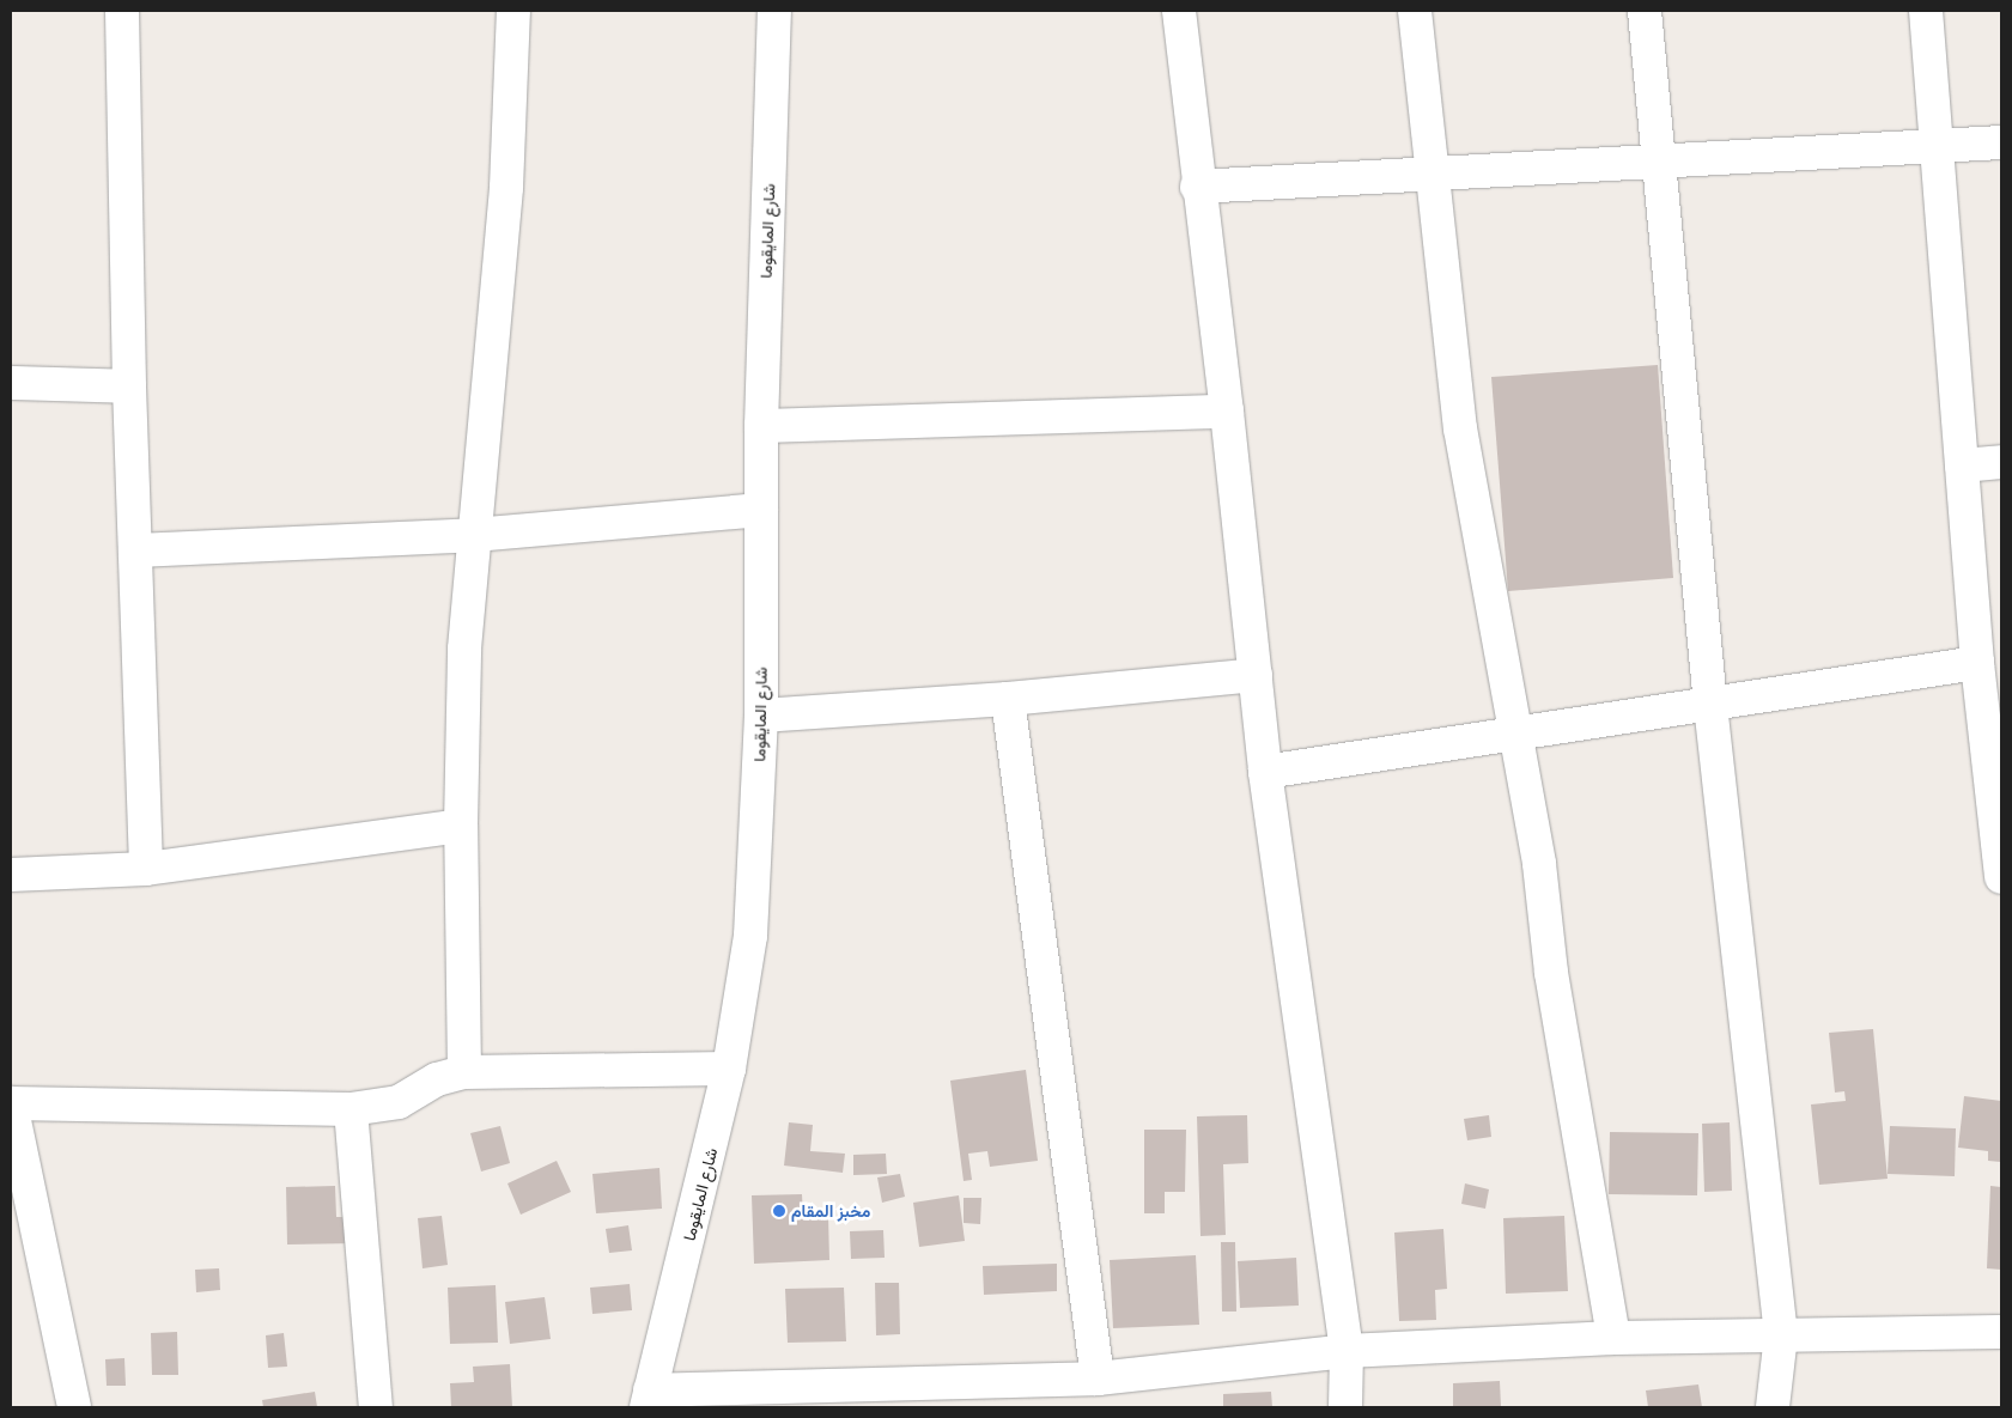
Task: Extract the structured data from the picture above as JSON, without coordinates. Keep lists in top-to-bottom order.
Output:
{
  "streets": {
    "street": ["شارع المايقوما"]
  },
  "places": ["مخبز المقام"]
}
